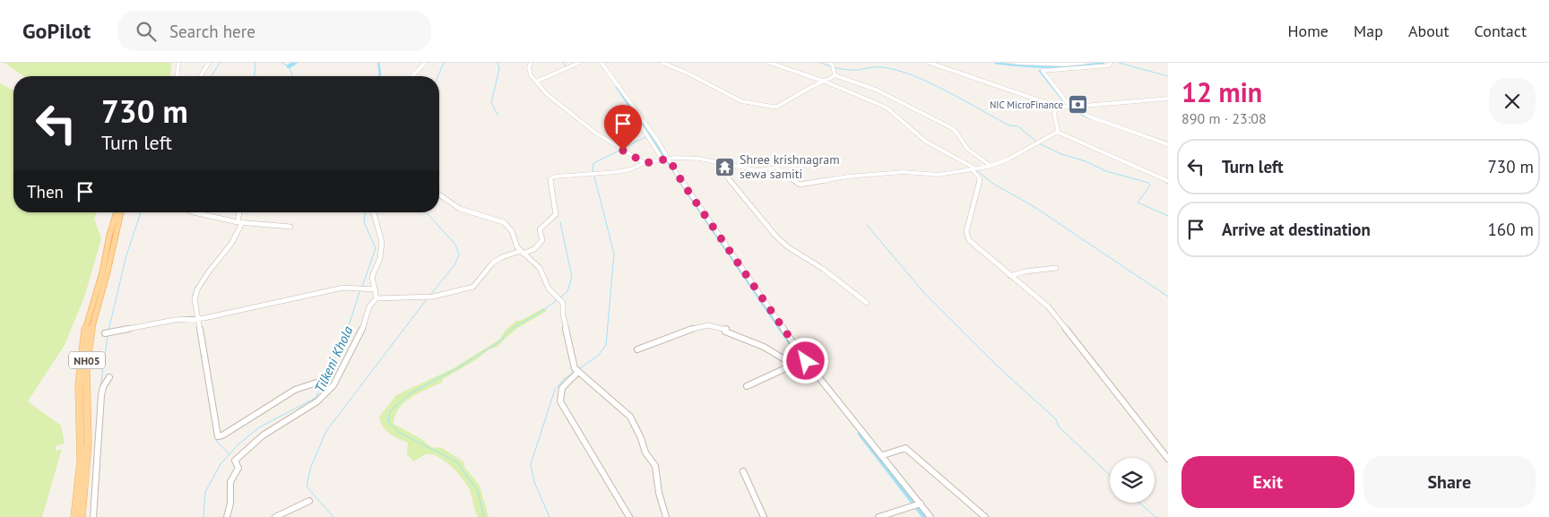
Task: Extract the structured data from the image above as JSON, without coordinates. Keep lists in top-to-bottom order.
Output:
{
  "streets": {
    "main road": ["NH05"]
  },
  "water": ["Tilkeni Khola"],
  "places": {
    "bank": ["NIC MicroFinance"],
    "temple": ["Shree krishnagram sewa samiti"]
  },
  "page": {
    "header": "GoPilot",
    "search": "Search here",
    "nav": [
      "Home",
      "Map",
      "About",
      "Contact"
    ],
    "heading": ["12 min", "890 m · 23:08"],
    "turn": ["730 m", "Turn left"],
    "list": [
      {
        "name": "Turn left",
        "value": "730 m"
      },
      {
        "name": "Arrive at destination",
        "value": "160 m"
      }
    ],
    "then": "Then",
    "buttons": ["Exit", "Share"]
  }
}
